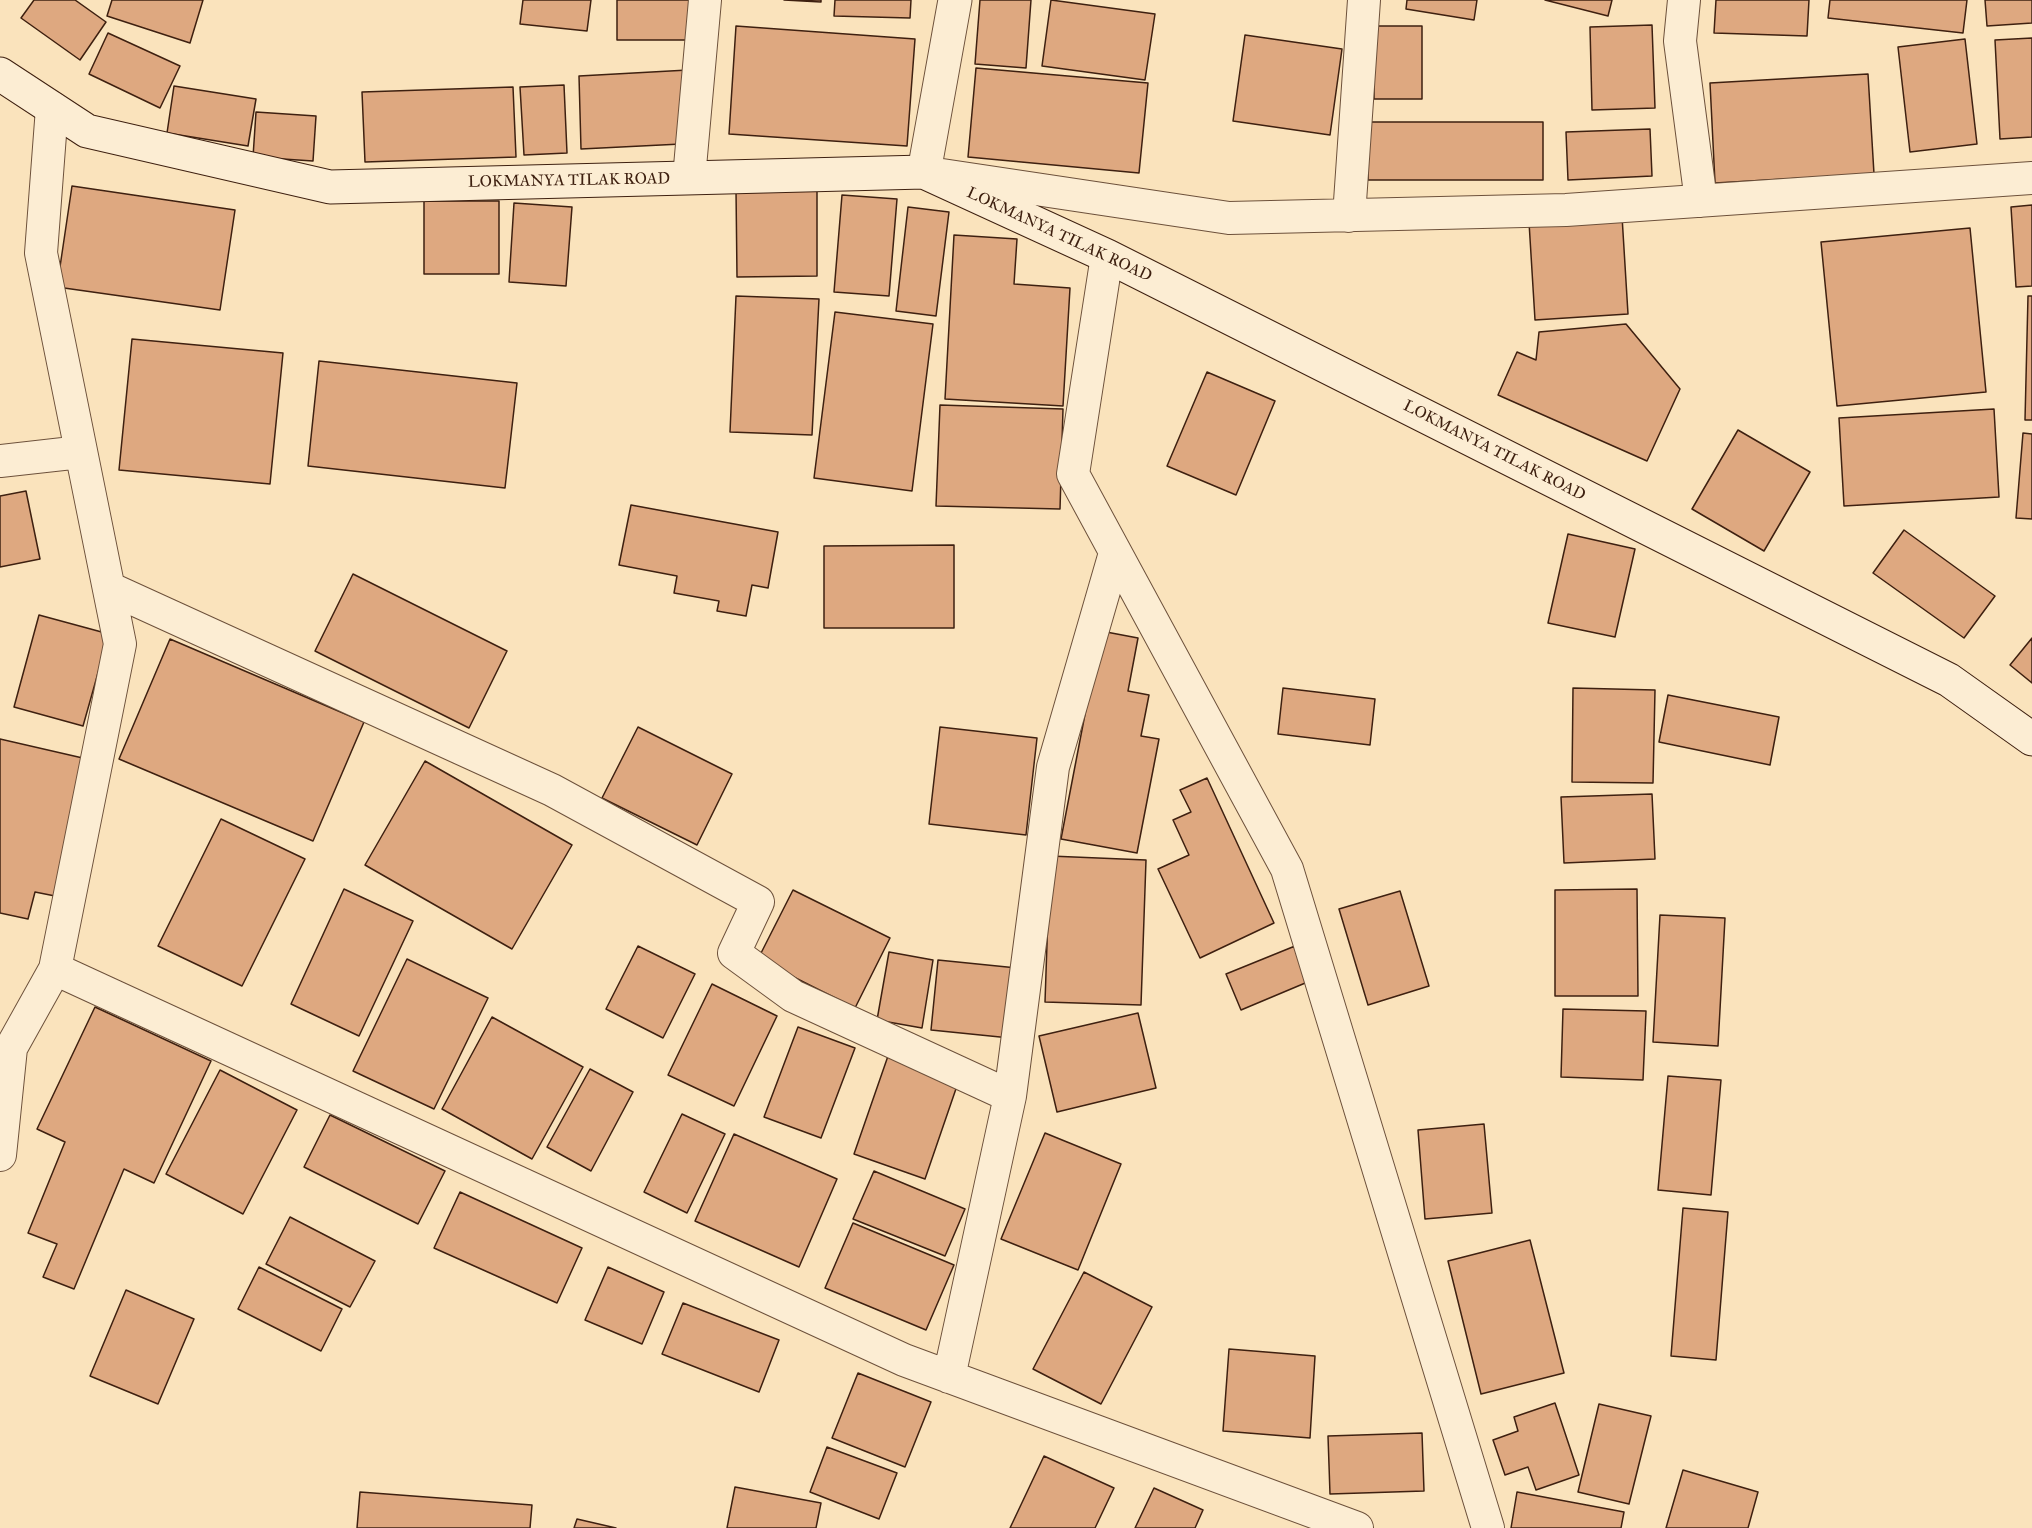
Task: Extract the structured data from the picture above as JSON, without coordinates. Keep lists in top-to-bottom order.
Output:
{
  "streets": {
    "main road": ["LOKMANYA TILAK ROAD"]
  }
}
